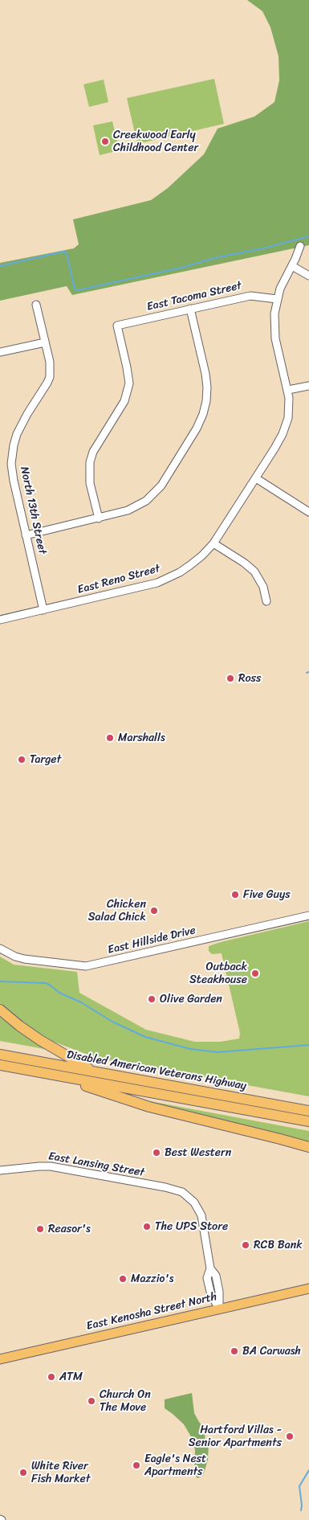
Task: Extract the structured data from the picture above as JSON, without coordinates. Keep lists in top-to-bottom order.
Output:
{
  "streets": {
    "highway": ["Disabled American Veterans Highway"],
    "main road": ["East Kenosha Street North"],
    "street": [
      "East Tacoma Street",
      "North 13th Street",
      "East Reno Street",
      "East Hillside Drive",
      "East Lansing Street"
    ]
  },
  "crossings": [
    ["East Tacoma Street", "East Reno Street"],
    ["North 13th Street", "East Reno Street"],
    ["East Lansing Street", "East Kenosha Street North"]
  ],
  "places": [
    "Creekwood Early Childhood Center",
    "Ross",
    "Marshalls",
    "Target",
    "Five Guys",
    "Chicken Salad Chick",
    "Outback Steakhouse",
    "Olive Garden",
    "Best Western",
    "The UPS Store",
    "Reasor's",
    "RCB Bank",
    "Mazzio's",
    "BA Carwash",
    "ATM",
    "Church On The Move",
    "Hartford Villas - Senior Apartments",
    "Eagle's Nest Apartments",
    "White River Fish Market"
  ]
}
